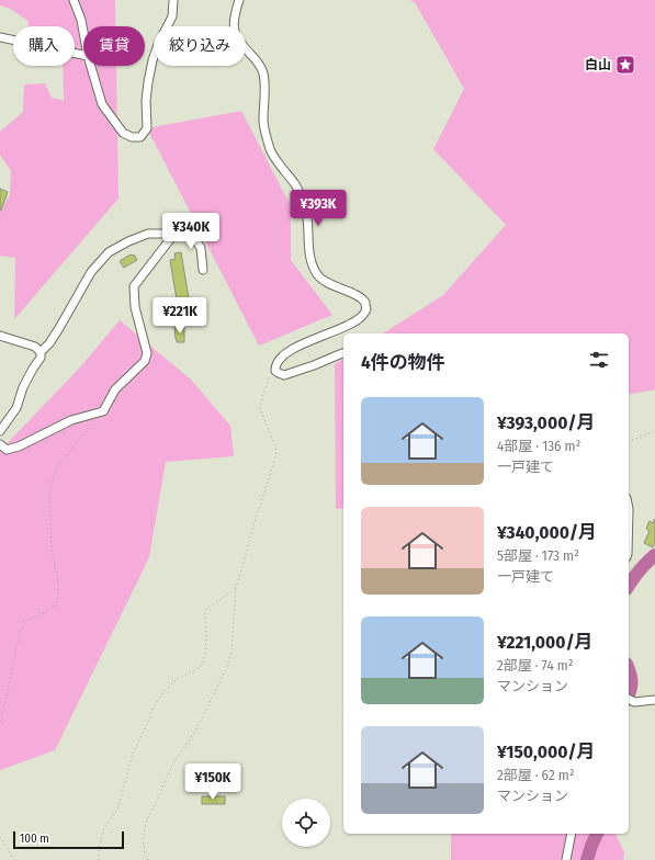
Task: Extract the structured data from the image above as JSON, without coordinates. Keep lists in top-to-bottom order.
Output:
{
  "places": {
    "place": ["白山"]
  },
  "scale_bar": "100 m",
  "page": {
    "chip": ["購入", "賃貸", "絞り込み"],
    "price": [
      "¥393K",
      "¥340K",
      "¥221K",
      "¥150K"
    ],
    "heading": "4件の物件",
    "list": [
      {
        "name": "¥393,000/月",
        "note": "4部屋 · 136 m² · 一戸建て"
      },
      {
        "name": "¥340,000/月",
        "note": "5部屋 · 173 m² · 一戸建て"
      },
      {
        "name": "¥221,000/月",
        "note": "2部屋 · 74 m² · マンション"
      },
      {
        "name": "¥150,000/月",
        "note": "2部屋 · 62 m² · マンション"
      }
    ],
    "scale": "100 m"
  }
}
